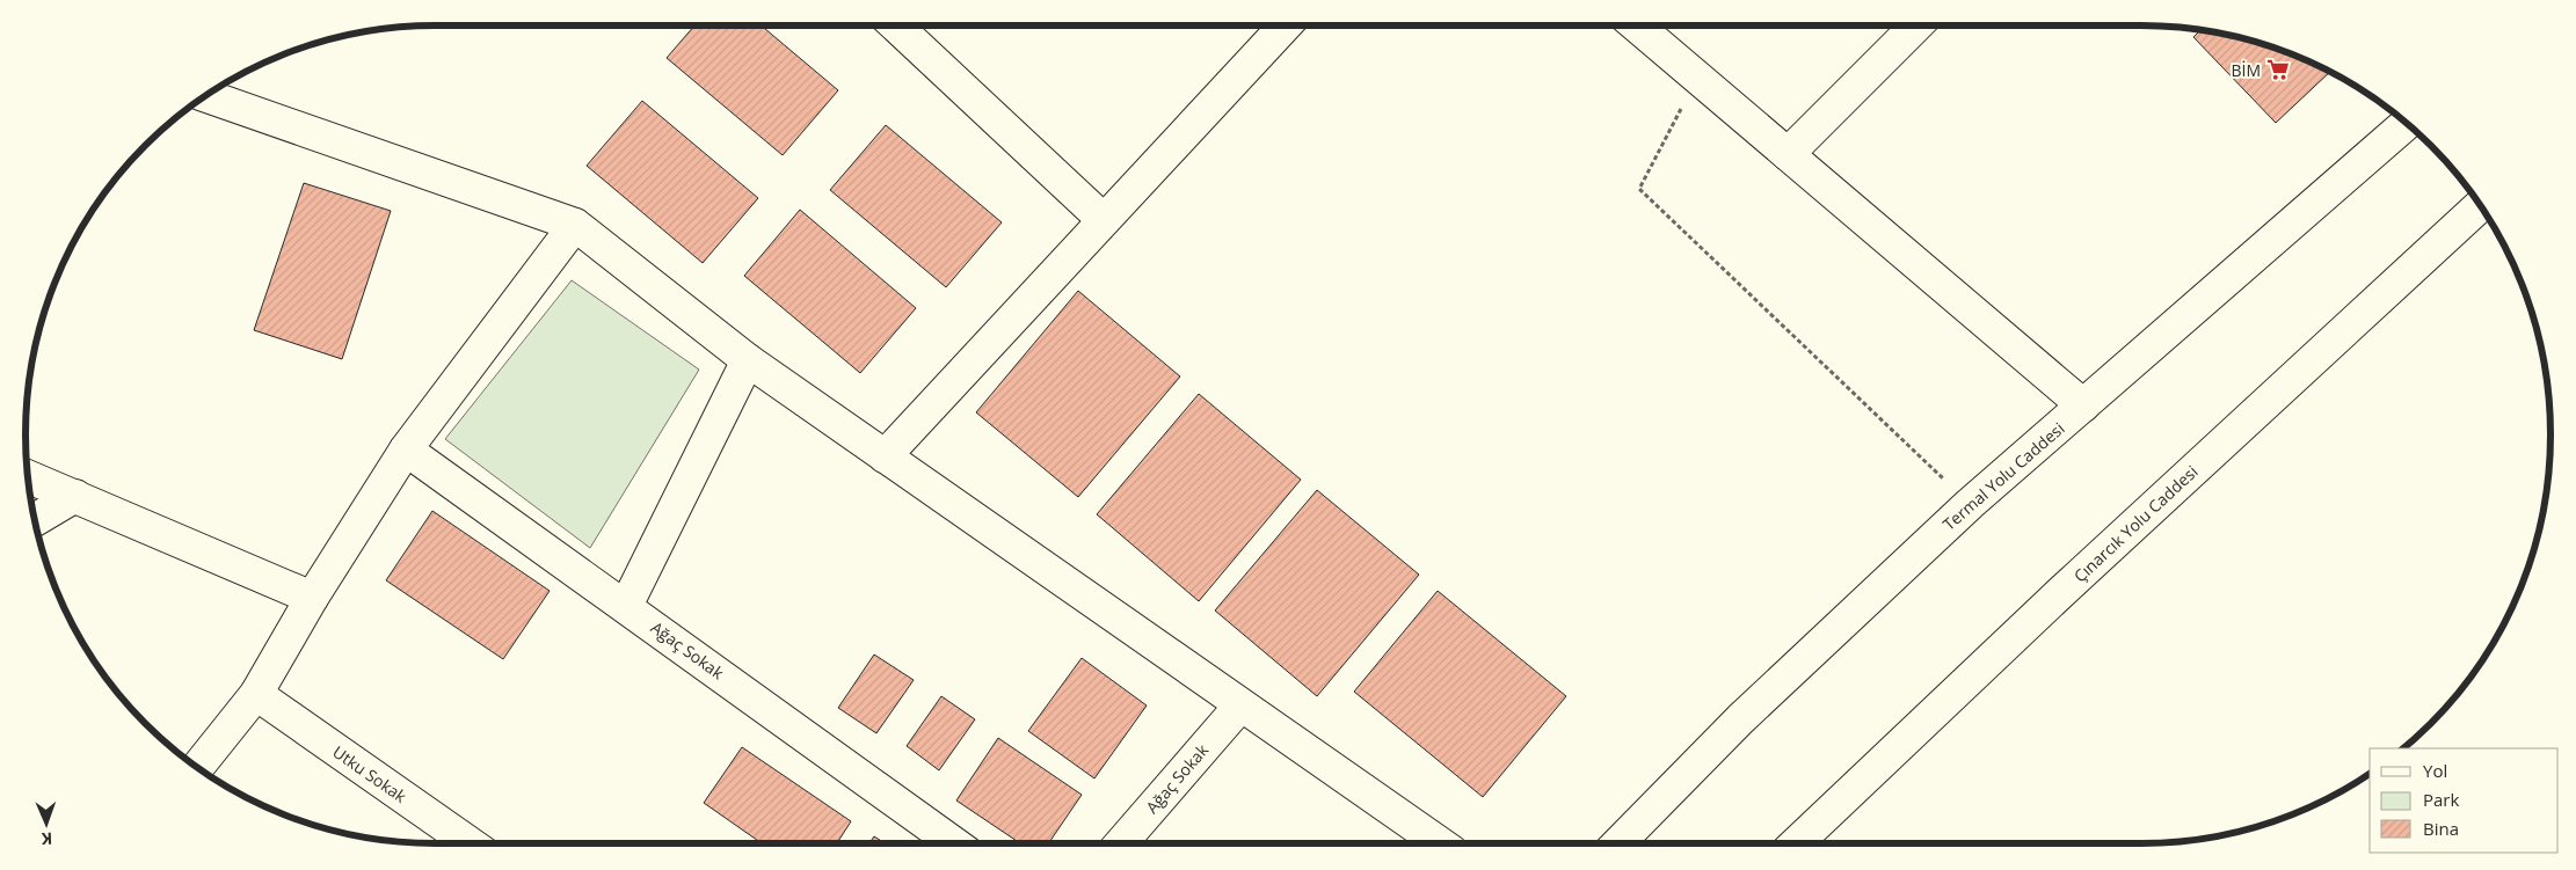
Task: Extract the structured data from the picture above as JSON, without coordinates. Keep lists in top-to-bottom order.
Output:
{
  "streets": {
    "street": [
      "Termal Yolu Caddesi",
      "Çınarcık Yolu Caddesi",
      "Ağaç Sokak",
      "Utku Sokak"
    ]
  },
  "places": {
    "supermarket": ["BİM"]
  },
  "legend": ["Yol", "Park", "Bina"],
  "north": "bottom"
}
